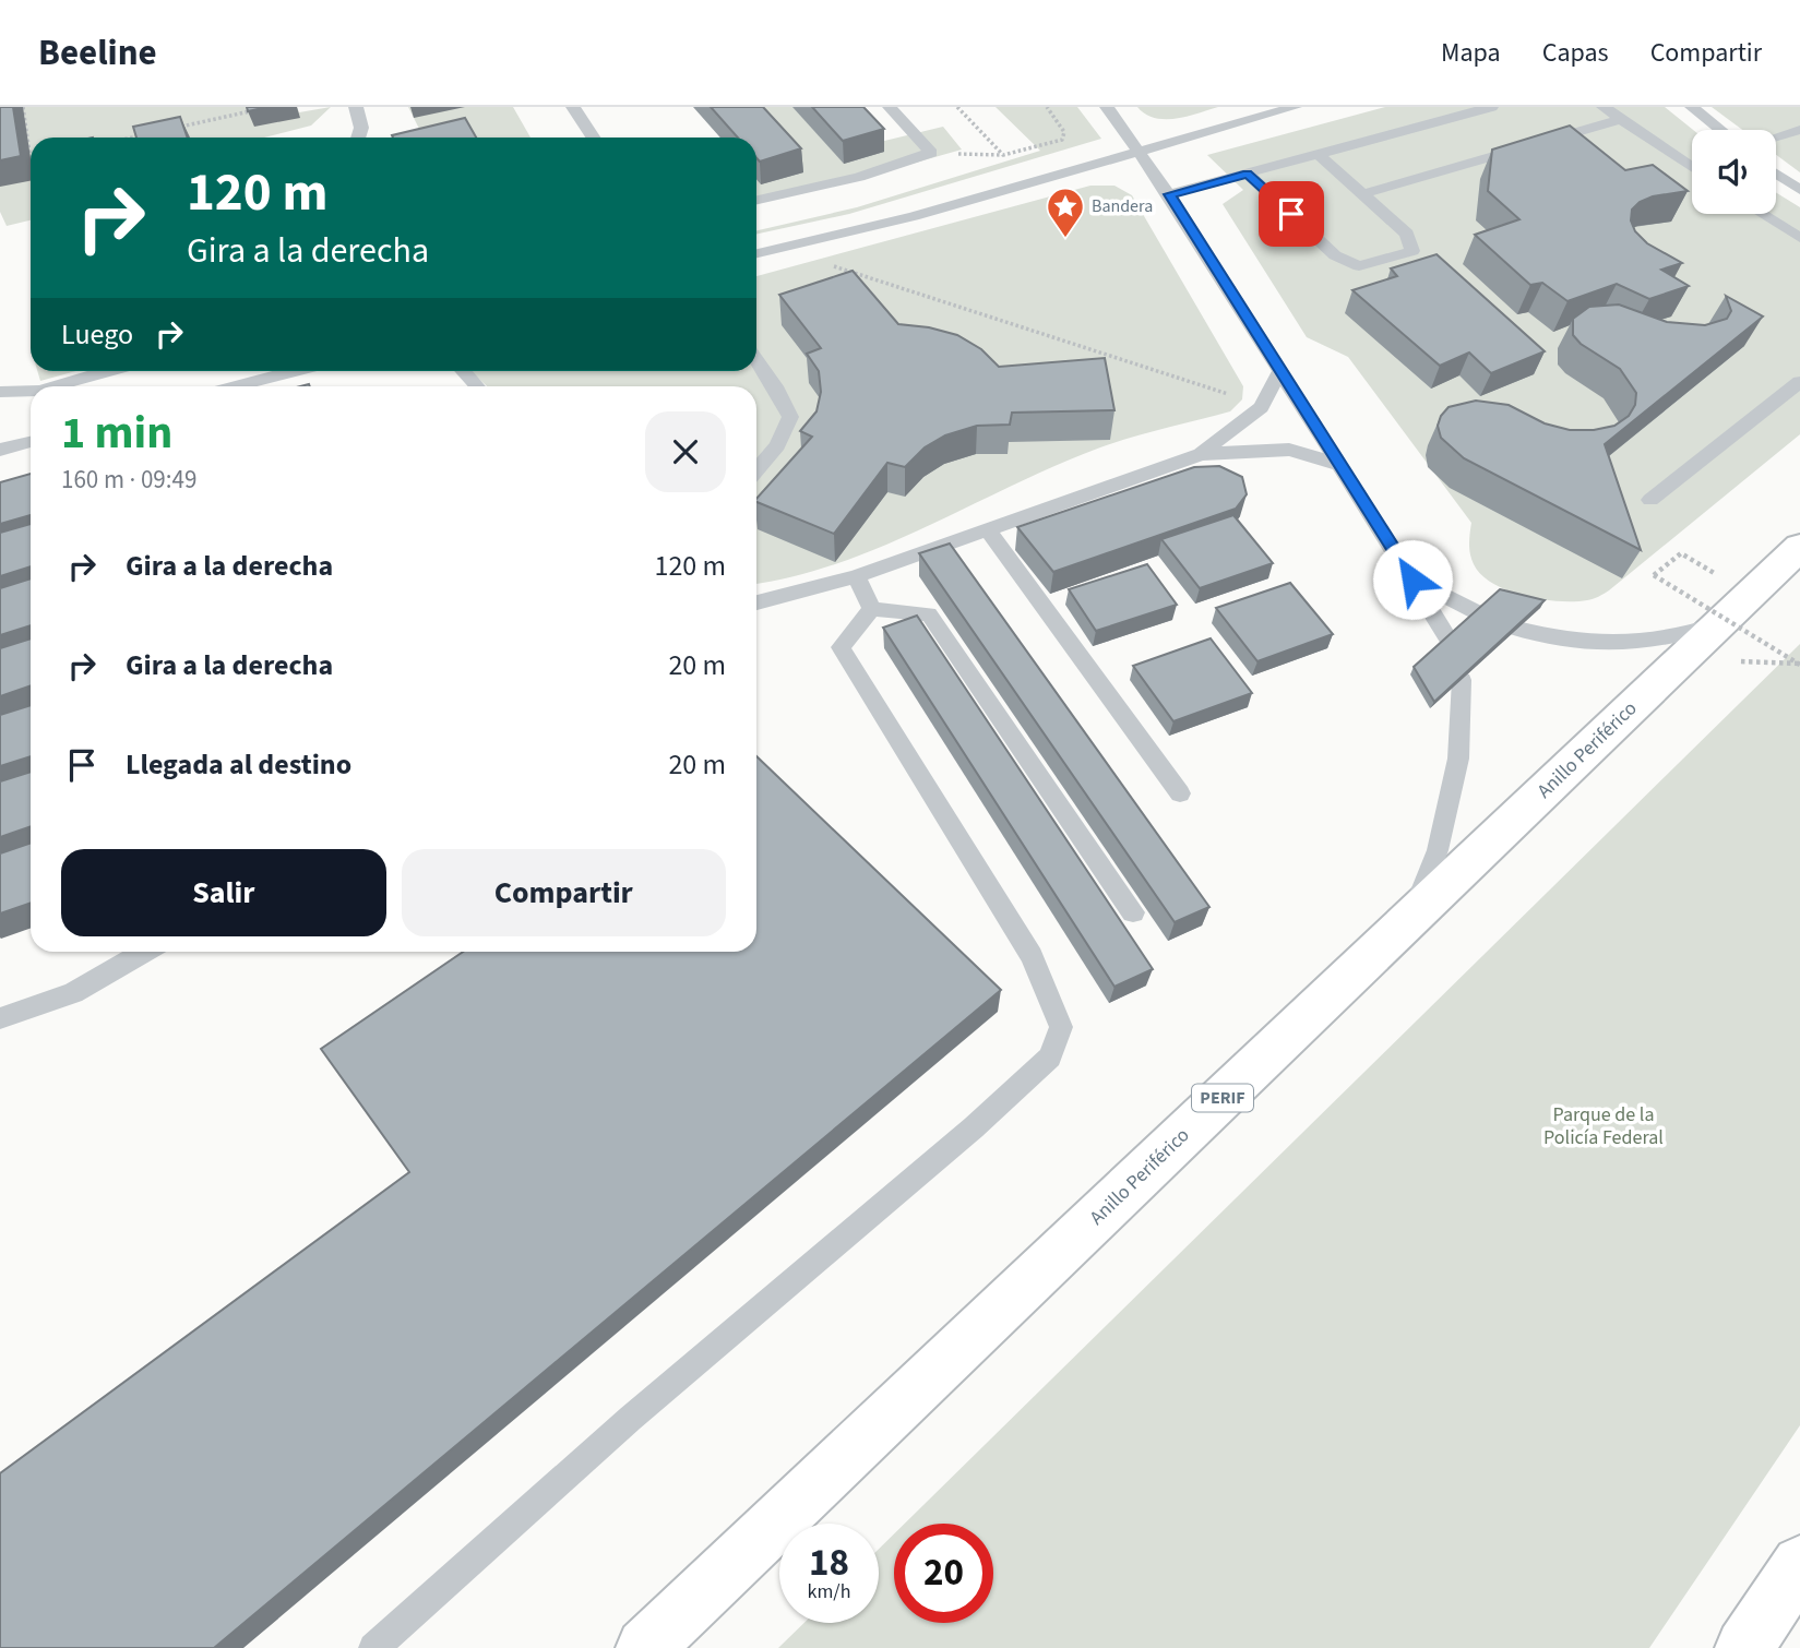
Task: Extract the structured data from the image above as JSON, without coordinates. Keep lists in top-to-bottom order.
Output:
{
  "streets": {
    "main road": ["Anillo Periférico", "PERIF"]
  },
  "parks": ["Parque de la Policía Federal"],
  "places": {
    "place": ["Bandera"]
  },
  "page": {
    "header": "Beeline",
    "nav": ["Mapa", "Capas", "Compartir"],
    "turn": ["120 m", "Gira a la derecha"],
    "then": "Luego",
    "heading": ["1 min", "160 m · 09:49"],
    "list": [
      {
        "name": "Gira a la derecha",
        "value": "120 m"
      },
      {
        "name": "Gira a la derecha",
        "value": "20 m"
      },
      {
        "name": "Llegada al destino",
        "value": "20 m"
      }
    ],
    "buttons": ["Salir", "Compartir"],
    "speed": "18 km/h",
    "limit": "20"
  }
}
